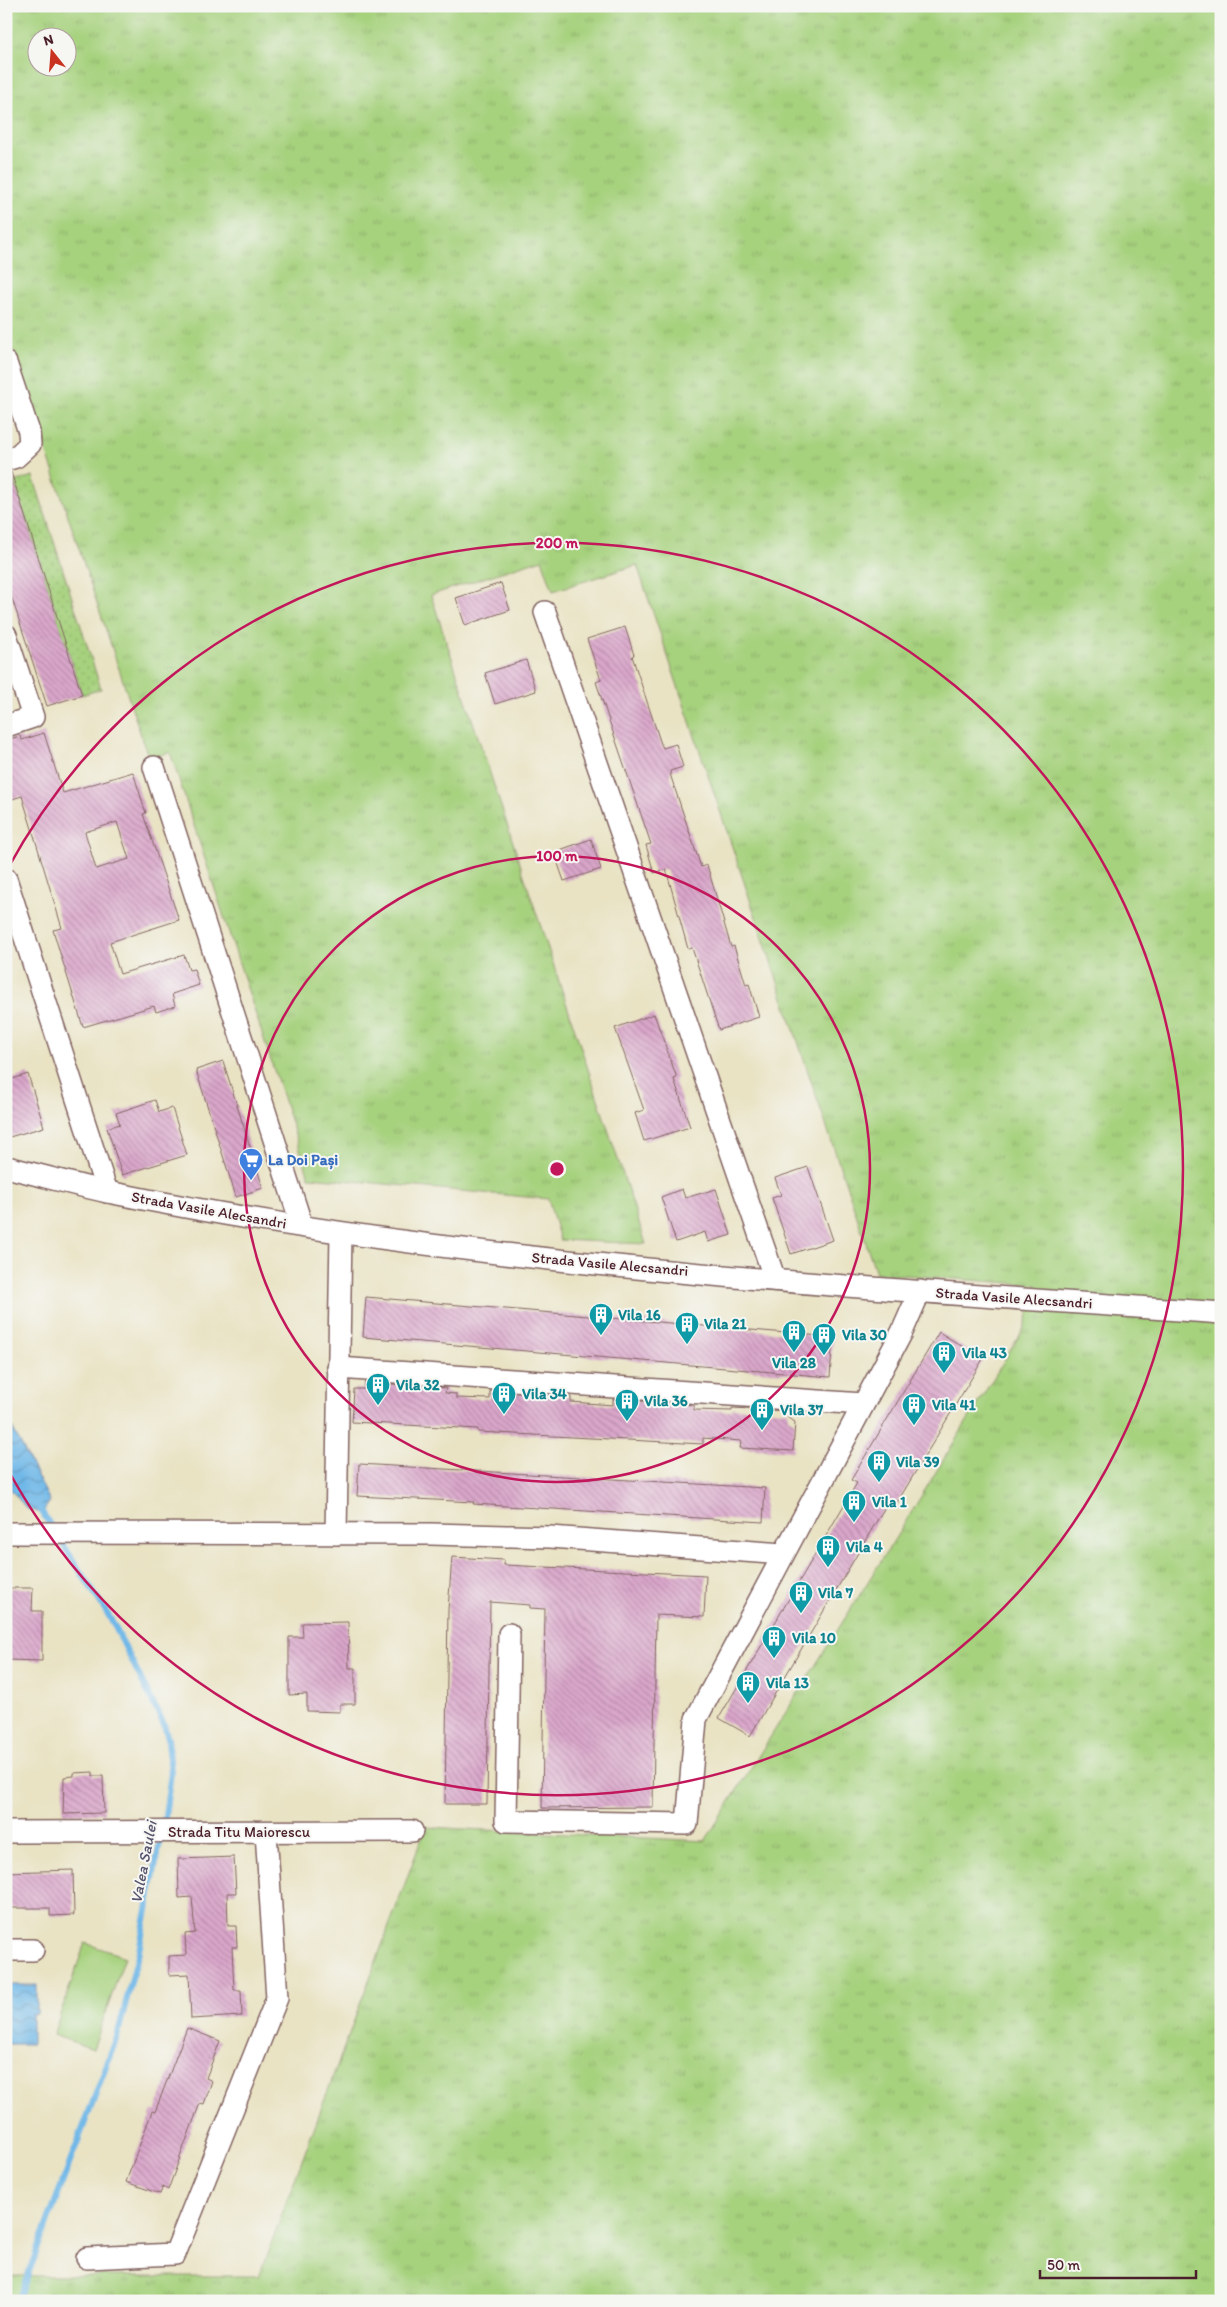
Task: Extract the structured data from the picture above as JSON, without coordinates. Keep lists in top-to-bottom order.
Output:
{
  "streets": {
    "street": ["Strada Vasile Alecsandri", "Strada Titu Maiorescu"]
  },
  "water": ["Valea Saulei"],
  "places": {
    "supermarket": ["La Doi Pași"],
    "building": [
      "Vila 16",
      "Vila 21",
      "Vila 28",
      "Vila 30",
      "Vila 43",
      "Vila 32",
      "Vila 34",
      "Vila 36",
      "Vila 41",
      "Vila 37",
      "Vila 39",
      "Vila 1",
      "Vila 4",
      "Vila 7",
      "Vila 10",
      "Vila 13"
    ]
  },
  "scale_bar": "50 m",
  "north": "top",
  "rings": ["200 m", "100 m"]
}
